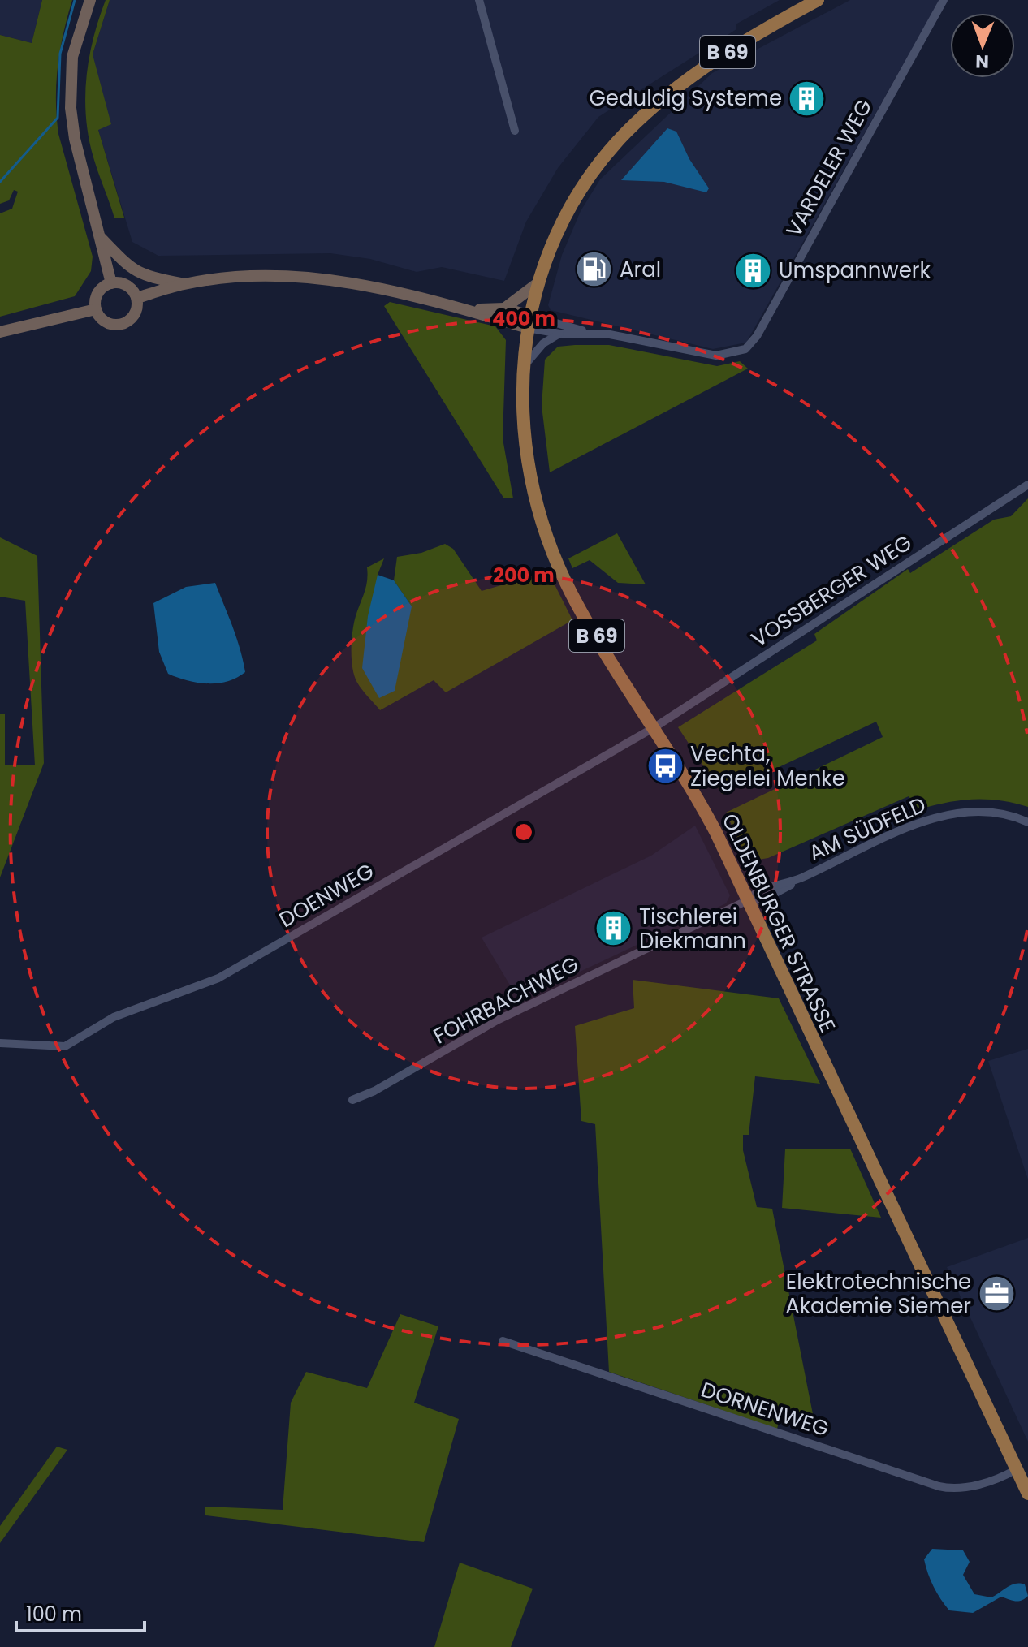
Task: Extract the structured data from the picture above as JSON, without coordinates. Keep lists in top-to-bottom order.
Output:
{
  "streets": {
    "main road": ["B 69", "OLDENBURGER STRASSE"],
    "street": [
      "VARDELER WEG",
      "VOSSBERGER WEG",
      "AM SÜDFELD",
      "DOENWEG",
      "FOHRBACHWEG",
      "DORNENWEG"
    ]
  },
  "crossings": [
    ["B 69", "VARDELER WEG"],
    ["B 69", "OLDENBURGER STRASSE"],
    ["VARDELER WEG", "OLDENBURGER STRASSE"],
    ["VOSSBERGER WEG", "DOENWEG"],
    ["VOSSBERGER WEG", "OLDENBURGER STRASSE"],
    ["AM SÜDFELD", "OLDENBURGER STRASSE"],
    ["AM SÜDFELD", "FOHRBACHWEG"],
    ["DOENWEG", "OLDENBURGER STRASSE"],
    ["OLDENBURGER STRASSE", "FOHRBACHWEG"],
    ["OLDENBURGER STRASSE", "DORNENWEG"]
  ],
  "places": {
    "building": ["Geduldig Systeme", "Umspannwerk", "Tischlerei Diekmann"],
    "fuel station": ["Aral"],
    "bus stop": ["Vechta, Ziegelei Menke"],
    "office": ["Elektrotechnische Akademie Siemer"]
  },
  "scale_bar": "100 m",
  "north": "bottom",
  "rings": ["400 m", "200 m"]
}
